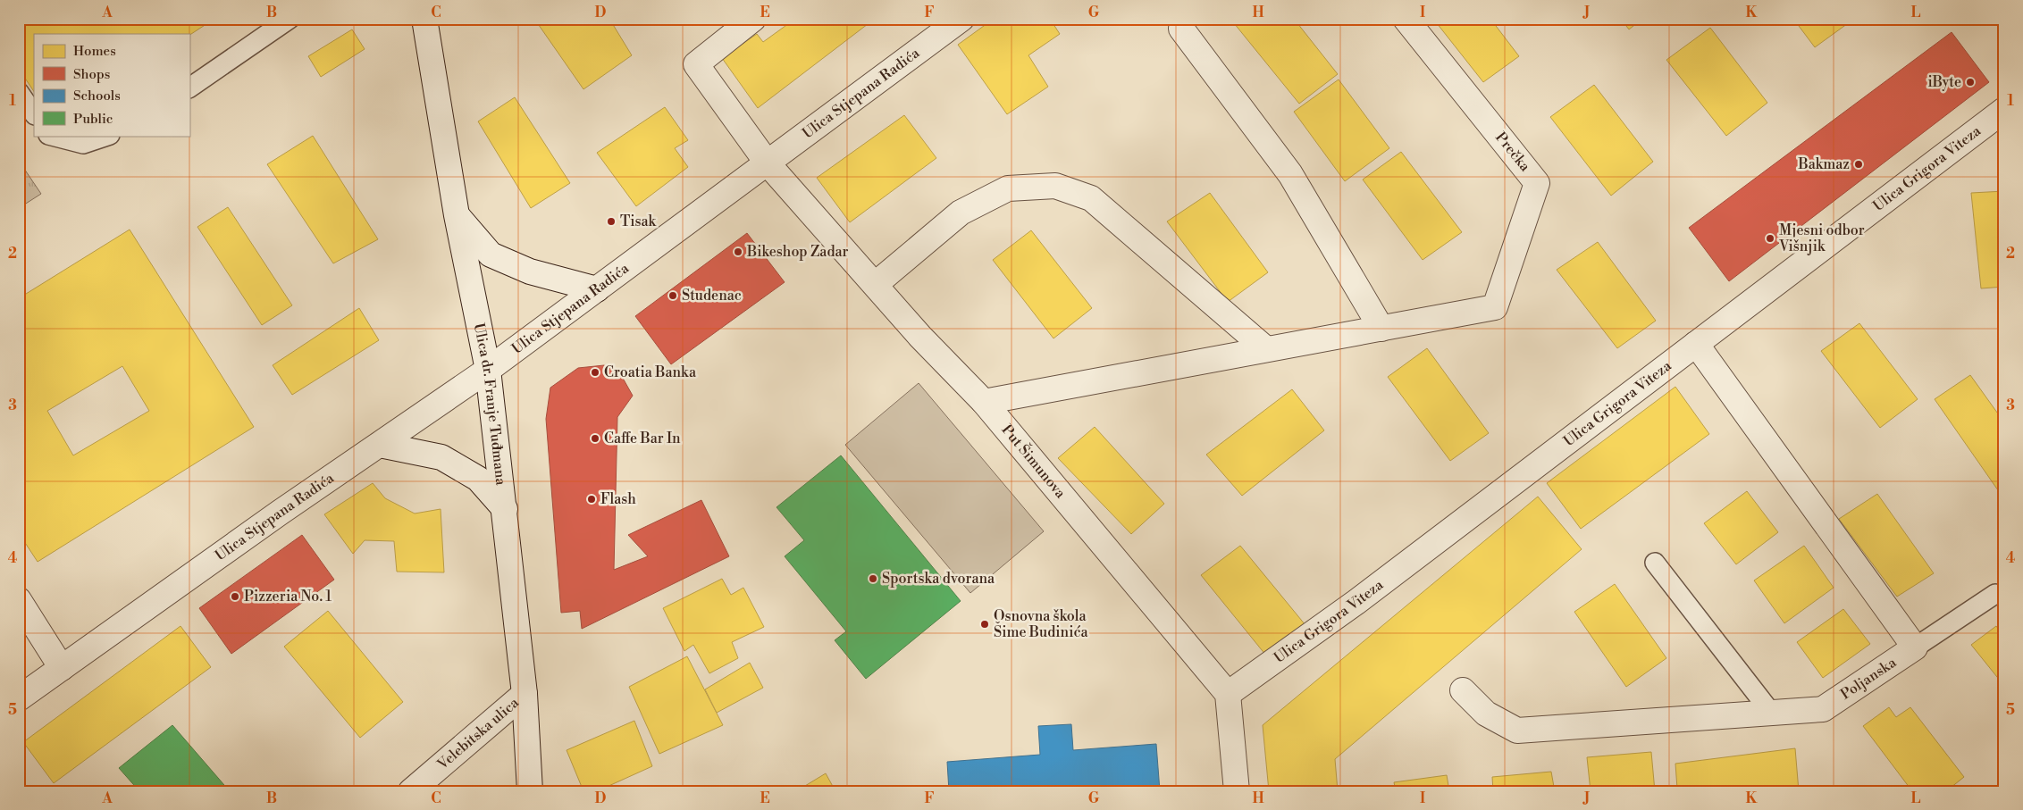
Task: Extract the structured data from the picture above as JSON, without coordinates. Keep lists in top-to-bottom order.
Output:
{
  "streets": {
    "street": [
      "Ulica Stjepana Radića",
      "Prečka",
      "Ulica Grigora Viteza",
      "Ulica dr. Franje Tuđmana",
      "Put Šimunova",
      "Poljanska",
      "Velebitska ulica"
    ]
  },
  "crossings": [
    ["Ulica Stjepana Radića", "Ulica dr. Franje Tuđmana"],
    ["Ulica Stjepana Radića", "Put Šimunova"],
    ["Ulica Grigora Viteza", "Put Šimunova"],
    ["Ulica dr. Franje Tuđmana", "Velebitska ulica"]
  ],
  "places": [
    "iByte",
    "Bakmaz",
    "Tisak",
    "Mjesni odbor Višnjik",
    "Bikeshop Zadar",
    "Studenac",
    "Croatia Banka",
    "Caffe Bar In",
    "Flash",
    "Sportska dvorana",
    "Pizzeria No. 1",
    "Osnovna škola Šime Budinića"
  ],
  "legend": [
    "Homes",
    "Shops",
    "Schools",
    "Public"
  ],
  "grid": {
    "columns": [
      "A",
      "B",
      "C",
      "D",
      "E",
      "F",
      "G",
      "H",
      "I",
      "J",
      "K",
      "L"
    ],
    "rows": [
      "1",
      "2",
      "3",
      "4",
      "5"
    ]
  }
}
